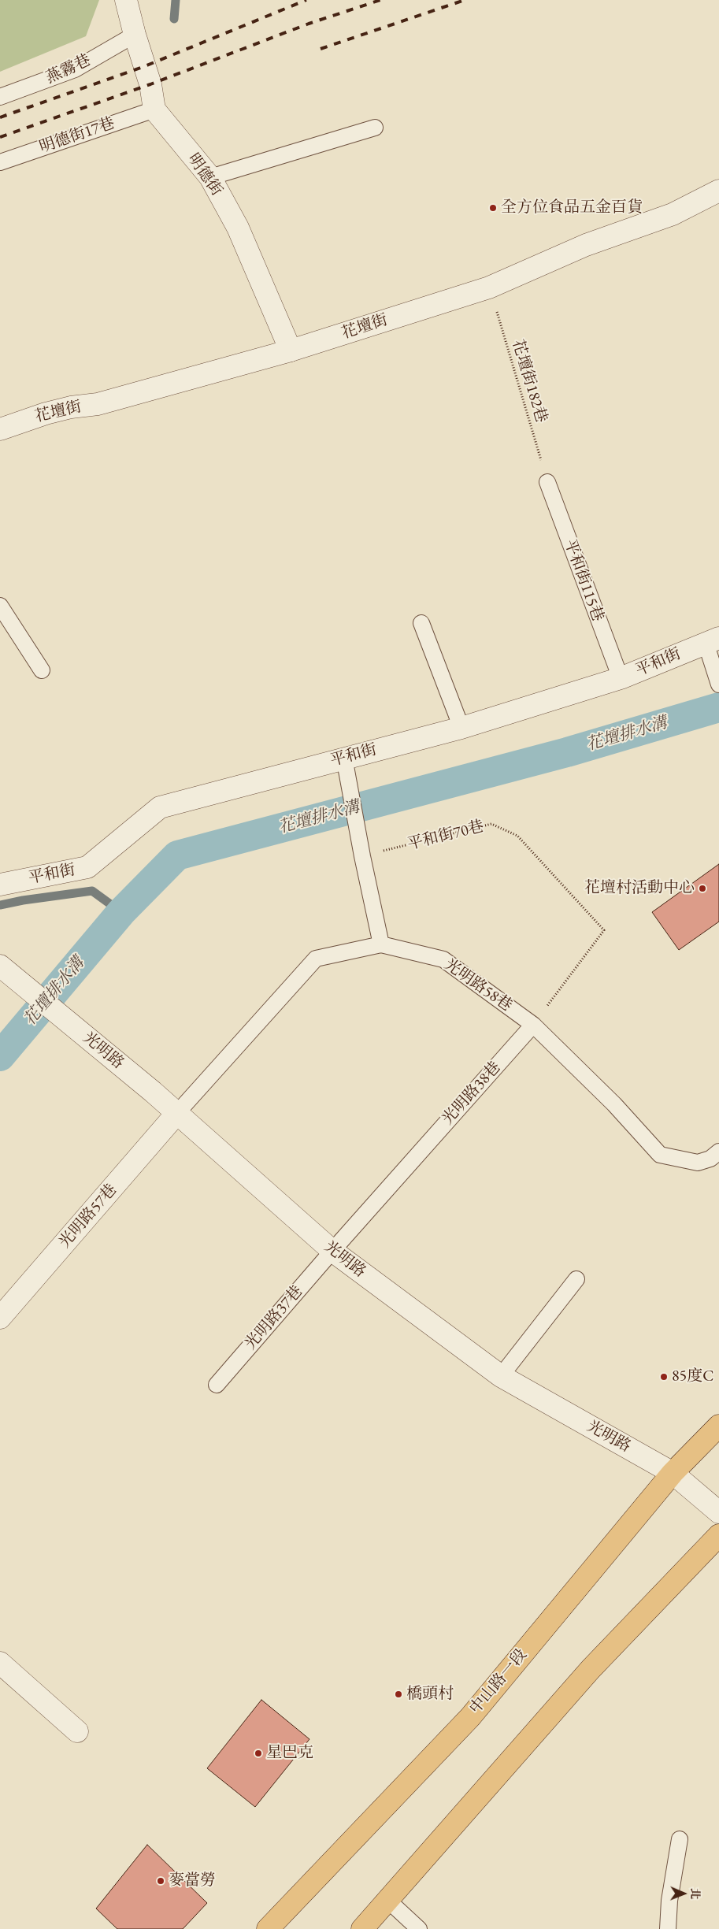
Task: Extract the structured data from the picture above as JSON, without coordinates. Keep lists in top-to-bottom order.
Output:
{
  "streets": {
    "main road": ["中山路一段"],
    "street": [
      "明德街",
      "花壇街",
      "平和街",
      "光明路",
      "光明路57巷"
    ],
    "lane": [
      "燕霧巷",
      "明德街17巷",
      "平和街115巷",
      "光明路58巷",
      "光明路38巷",
      "光明路37巷"
    ],
    "path": ["花壇街182巷", "平和街70巷"]
  },
  "crossings": [
    ["燕霧巷", "明德街"],
    ["明德街17巷", "明德街"],
    ["明德街", "花壇街"],
    ["花壇街", "花壇街182巷"],
    ["花壇街182巷", "平和街115巷"],
    ["平和街115巷", "平和街"],
    ["平和街70巷", "光明路58巷"],
    ["平和街70巷", "光明路38巷"],
    ["光明路58巷", "光明路"],
    ["光明路58巷", "光明路38巷"],
    ["光明路58巷", "光明路57巷"],
    ["光明路", "光明路38巷"],
    ["光明路", "光明路57巷"],
    ["光明路", "光明路37巷"],
    ["光明路", "中山路一段"],
    ["光明路38巷", "光明路37巷"]
  ],
  "water": ["花壇排水溝"],
  "places": [
    "全方位食品五金百貨",
    "花壇村活動中心",
    "85度C",
    "橋頭村",
    "星巴克",
    "麥當勞"
  ],
  "north": "right"
}
